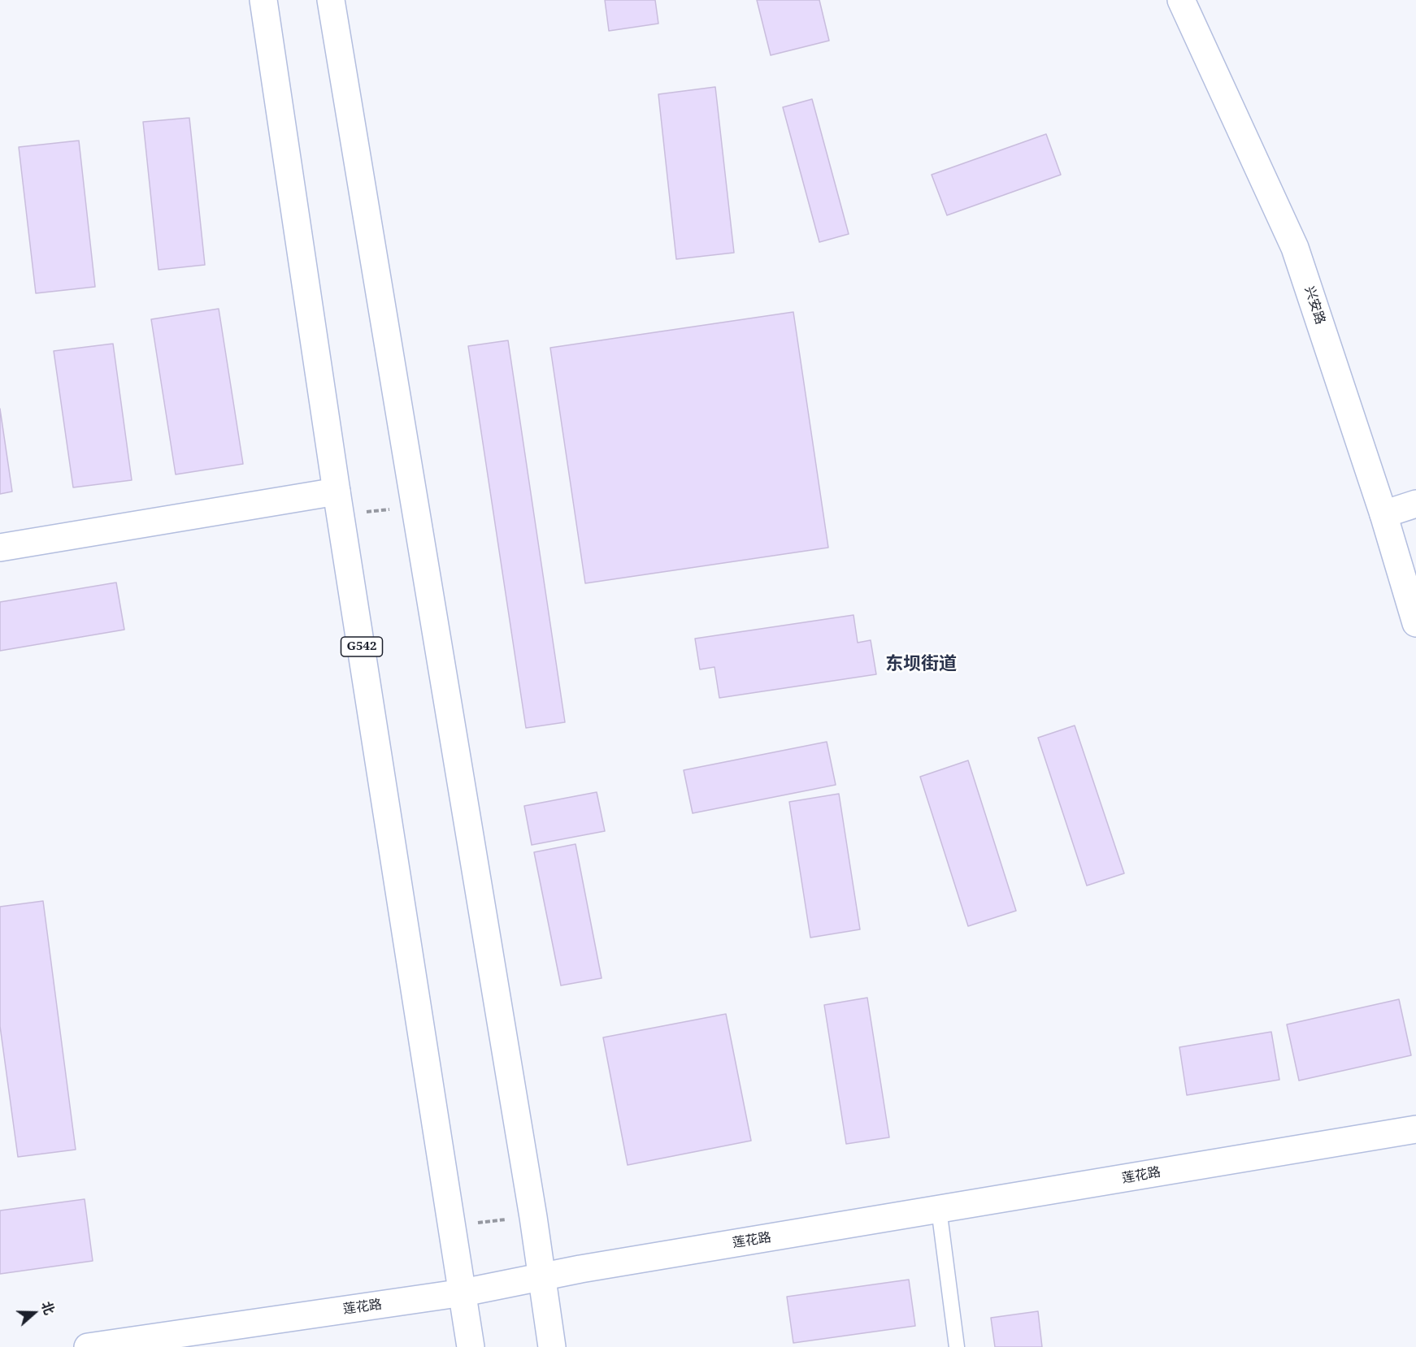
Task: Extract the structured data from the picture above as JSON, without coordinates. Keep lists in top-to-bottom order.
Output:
{
  "streets": {
    "main road": ["兴安路", "G542", "莲花路"]
  },
  "crossings": [
    ["G542", "莲花路"]
  ],
  "districts": ["东坝街道"],
  "north": "right"
}
